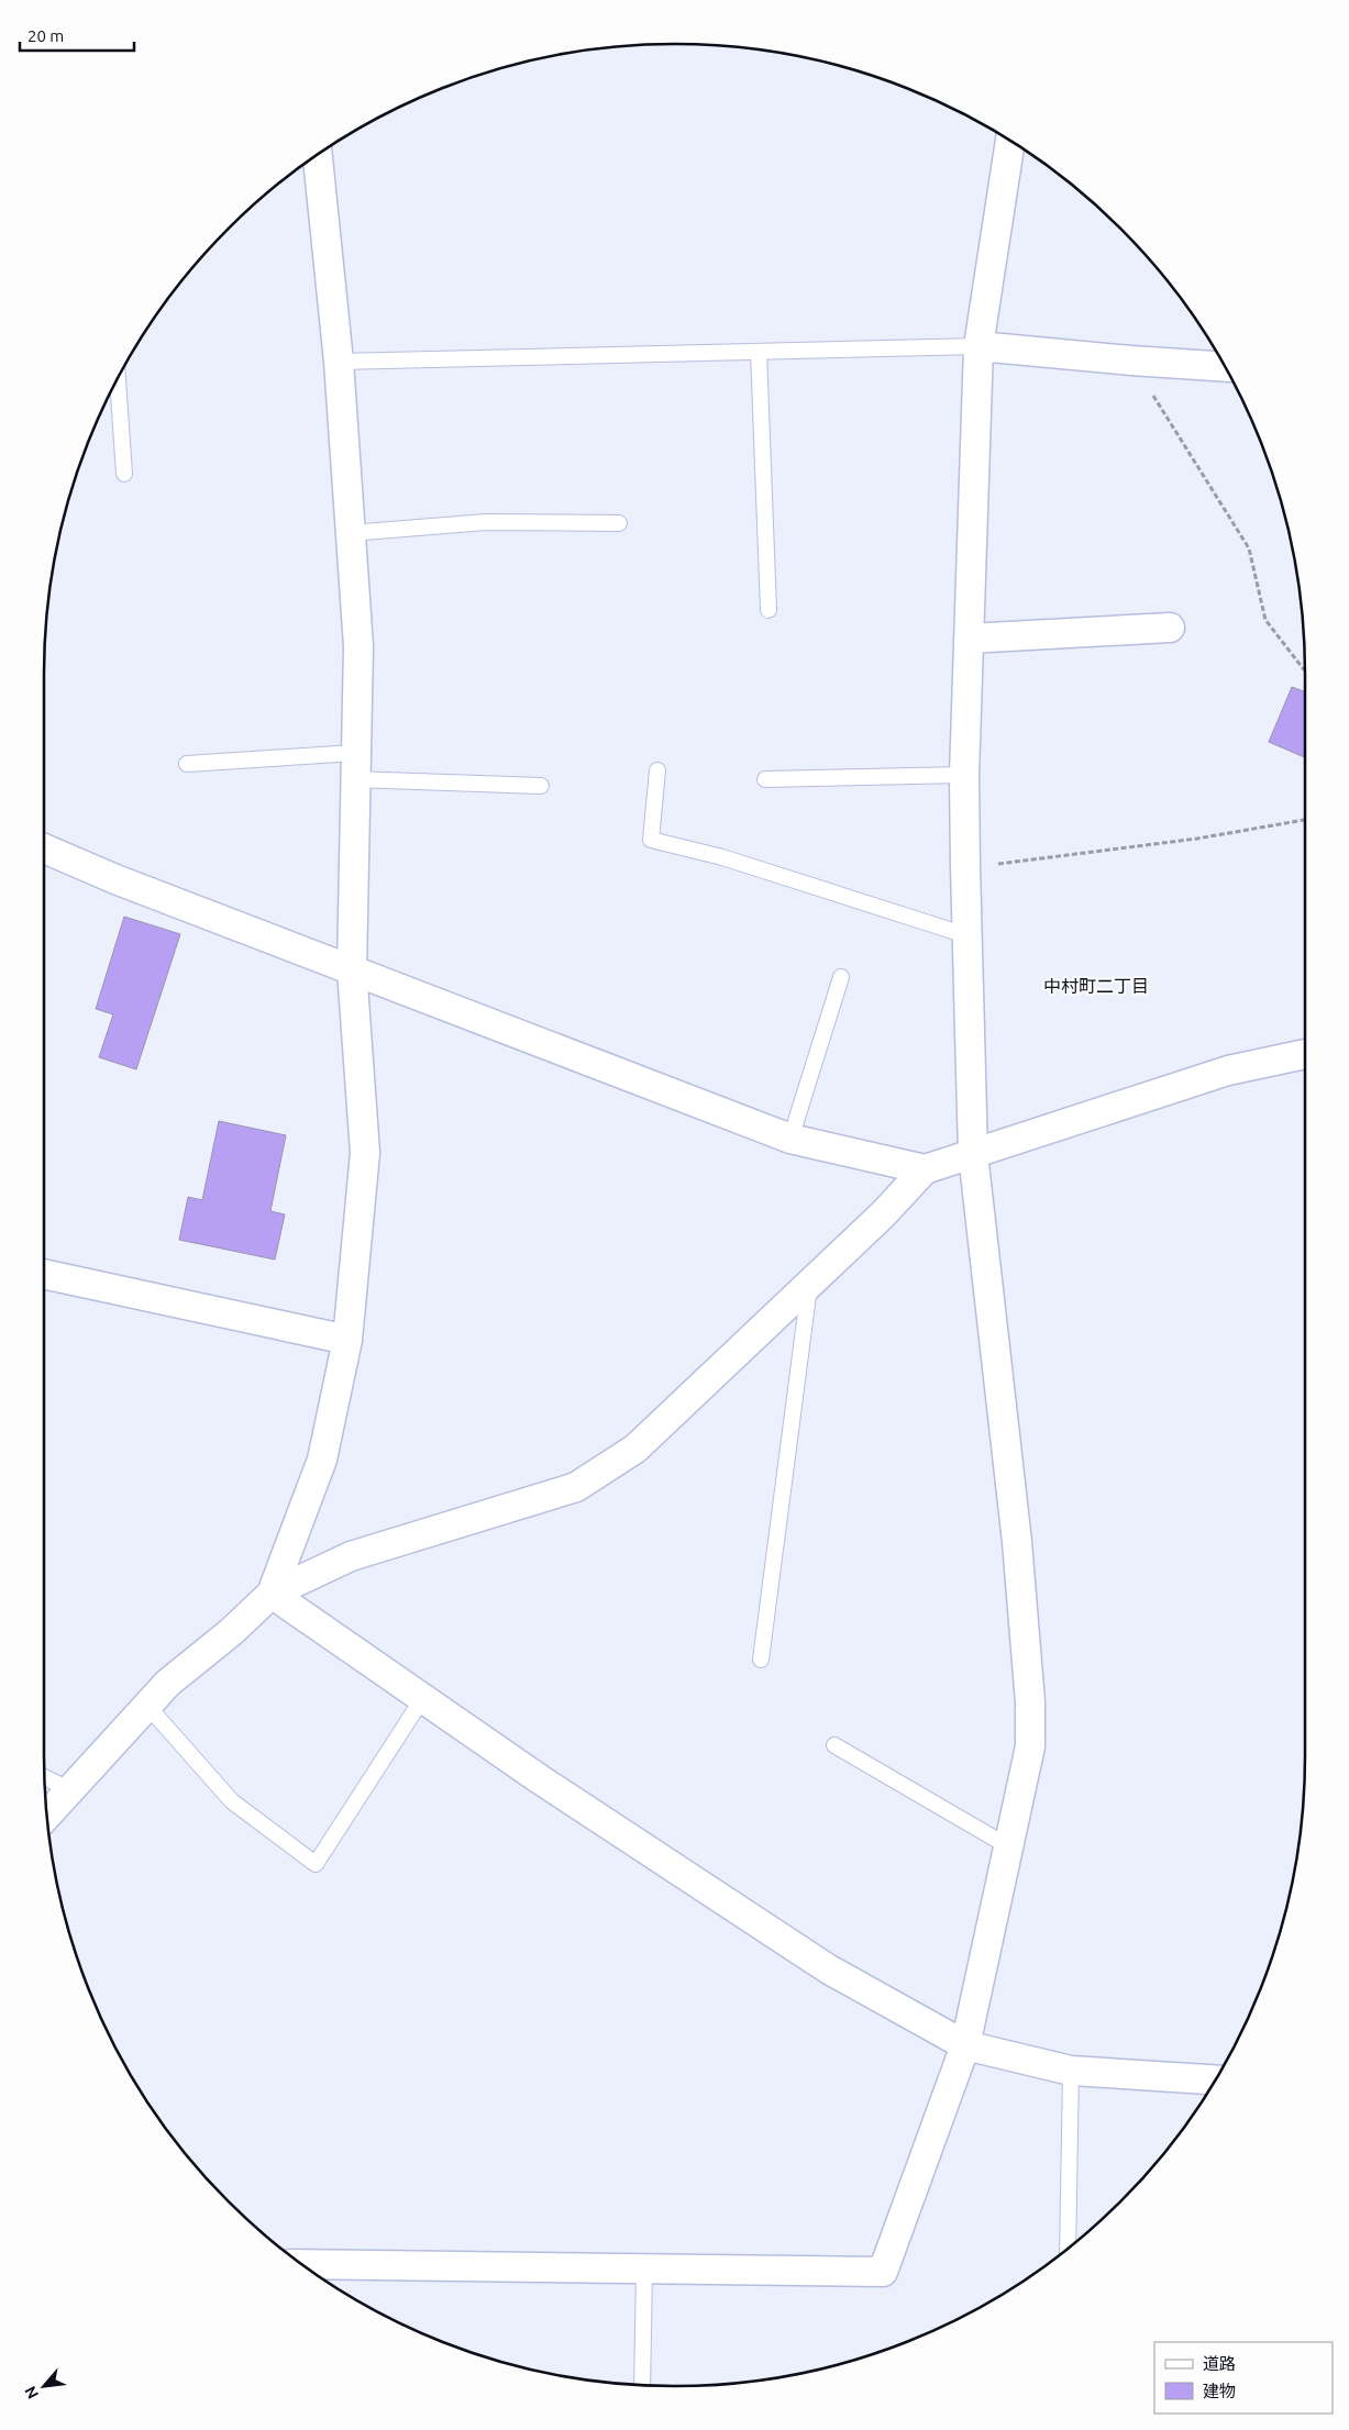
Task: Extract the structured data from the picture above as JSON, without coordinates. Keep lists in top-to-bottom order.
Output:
{
  "districts": ["中村町二丁目"],
  "legend": ["道路", "建物"],
  "scale_bar": "20 m",
  "north": "bottom left"
}
